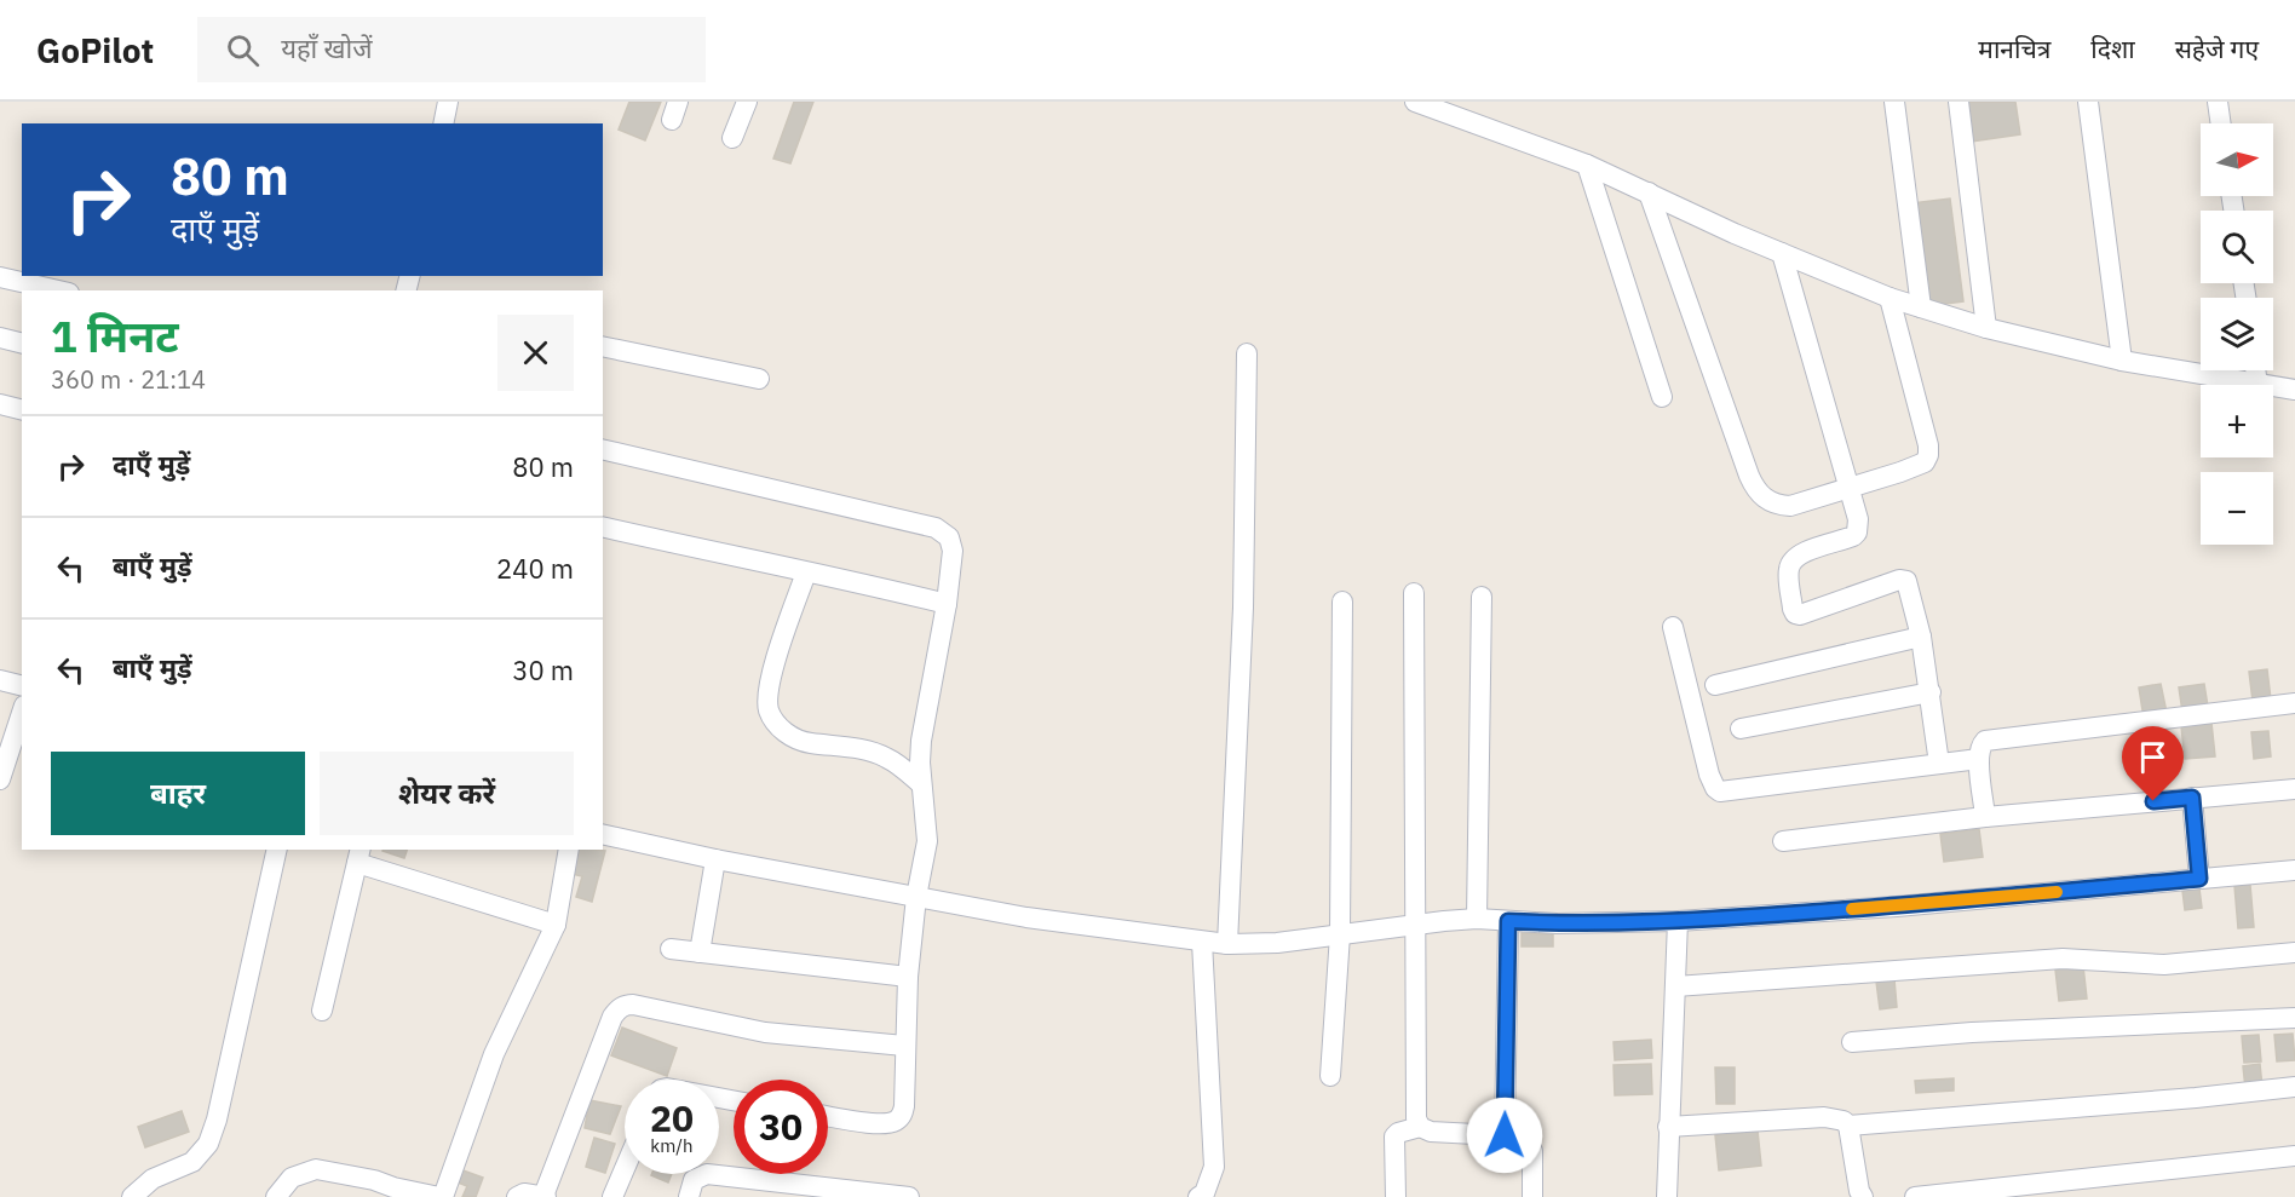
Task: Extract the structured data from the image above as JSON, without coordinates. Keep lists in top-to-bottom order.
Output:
{
  "north": "right",
  "page": {
    "header": "GoPilot",
    "search": "यहाँ खोजें",
    "nav": ["मानचित्र", "दिशा", "सहेजे गए"],
    "map_buttons": ["+", "−"],
    "turn": ["80 m", "दाएँ मुड़ें"],
    "heading": ["1 मिनट", "360 m · 21:14"],
    "list": [
      {
        "name": "दाएँ मुड़ें",
        "value": "80 m"
      },
      {
        "name": "बाएँ मुड़ें",
        "value": "240 m"
      },
      {
        "name": "बाएँ मुड़ें",
        "value": "30 m"
      }
    ],
    "buttons": ["बाहर", "शेयर करें"],
    "speed": "20 km/h",
    "limit": "30"
  }
}
